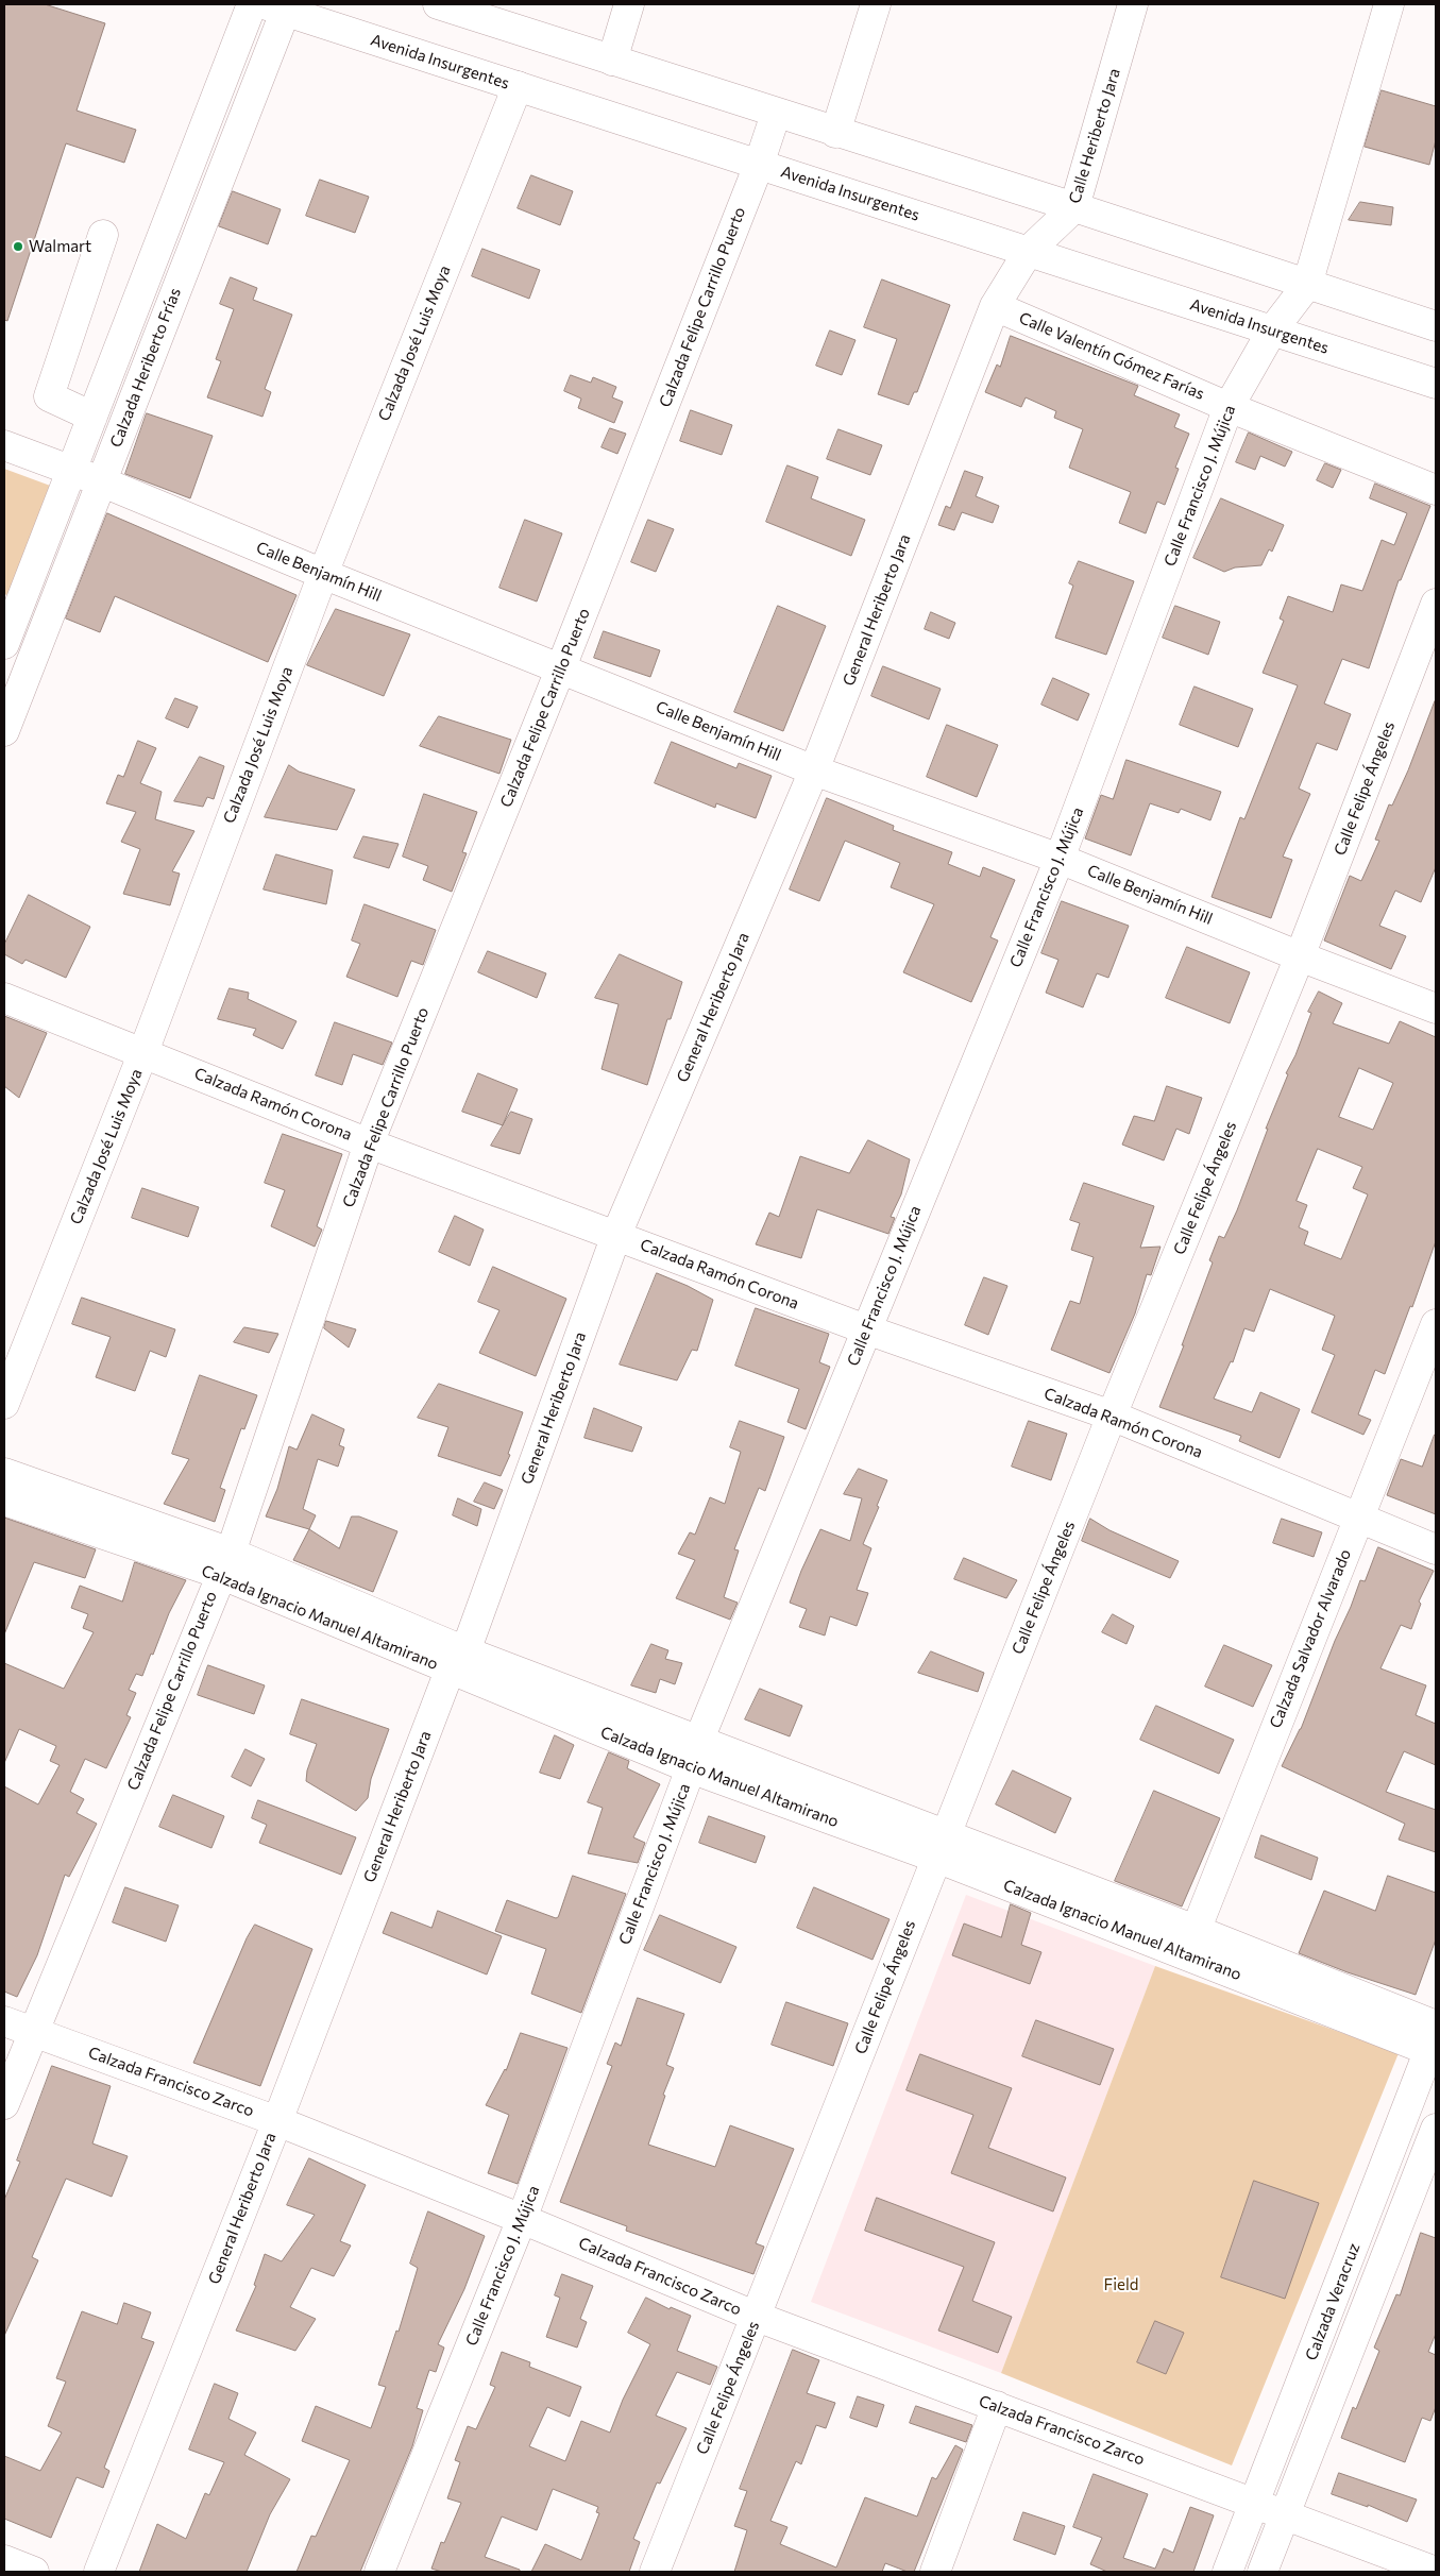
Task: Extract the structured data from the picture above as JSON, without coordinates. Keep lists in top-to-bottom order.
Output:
{
  "streets": {
    "street": [
      "Avenida Insurgentes",
      "Calle Heriberto Jara",
      "Calzada Felipe Carrillo Puerto",
      "Calzada José Luis Moya",
      "Calle Valentín Gómez Farías",
      "Calzada Heriberto Frías",
      "Calle Francisco J. Mújica",
      "Calle Benjamín Hill",
      "General Heriberto Jara",
      "Calle Felipe Ángeles",
      "Calzada Ramón Corona",
      "Calzada Ignacio Manuel Altamirano",
      "Calzada Salvador Alvarado",
      "Calzada Francisco Zarco",
      "Calzada Veracruz"
    ]
  },
  "crossings": [
    ["Avenida Insurgentes", "Calle Heriberto Jara"],
    ["Avenida Insurgentes", "Calzada Felipe Carrillo Puerto"],
    ["Avenida Insurgentes", "Calzada José Luis Moya"],
    ["Avenida Insurgentes", "Calzada Heriberto Frías"],
    ["Avenida Insurgentes", "Calle Francisco J. Mújica"],
    ["Avenida Insurgentes", "General Heriberto Jara"],
    ["Calle Heriberto Jara", "General Heriberto Jara"],
    ["Calzada Felipe Carrillo Puerto", "Calle Benjamín Hill"],
    ["Calzada Felipe Carrillo Puerto", "Calzada Ramón Corona"],
    ["Calzada Felipe Carrillo Puerto", "Calzada Ignacio Manuel Altamirano"],
    ["Calzada Felipe Carrillo Puerto", "Calzada Francisco Zarco"],
    ["Calzada José Luis Moya", "Calle Benjamín Hill"],
    ["Calzada José Luis Moya", "Calzada Ramón Corona"],
    ["Calle Valentín Gómez Farías", "Calle Francisco J. Mújica"],
    ["Calle Valentín Gómez Farías", "General Heriberto Jara"],
    ["Calzada Heriberto Frías", "Calle Benjamín Hill"],
    ["Calle Francisco J. Mújica", "Calle Benjamín Hill"],
    ["Calle Francisco J. Mújica", "Calzada Ramón Corona"],
    ["Calle Francisco J. Mújica", "Calzada Ignacio Manuel Altamirano"],
    ["Calle Francisco J. Mújica", "Calzada Francisco Zarco"],
    ["Calle Benjamín Hill", "General Heriberto Jara"],
    ["Calle Benjamín Hill", "Calle Felipe Ángeles"],
    ["General Heriberto Jara", "Calzada Ramón Corona"],
    ["General Heriberto Jara", "Calzada Ignacio Manuel Altamirano"],
    ["General Heriberto Jara", "Calzada Francisco Zarco"],
    ["Calle Felipe Ángeles", "Calzada Ramón Corona"],
    ["Calle Felipe Ángeles", "Calzada Ignacio Manuel Altamirano"],
    ["Calle Felipe Ángeles", "Calzada Francisco Zarco"],
    ["Calzada Ramón Corona", "Calzada Salvador Alvarado"],
    ["Calzada Ignacio Manuel Altamirano", "Calzada Salvador Alvarado"],
    ["Calzada Ignacio Manuel Altamirano", "Calzada Veracruz"],
    ["Calzada Francisco Zarco", "Calzada Veracruz"]
  ],
  "parks": ["Field"],
  "places": ["Walmart"]
}
